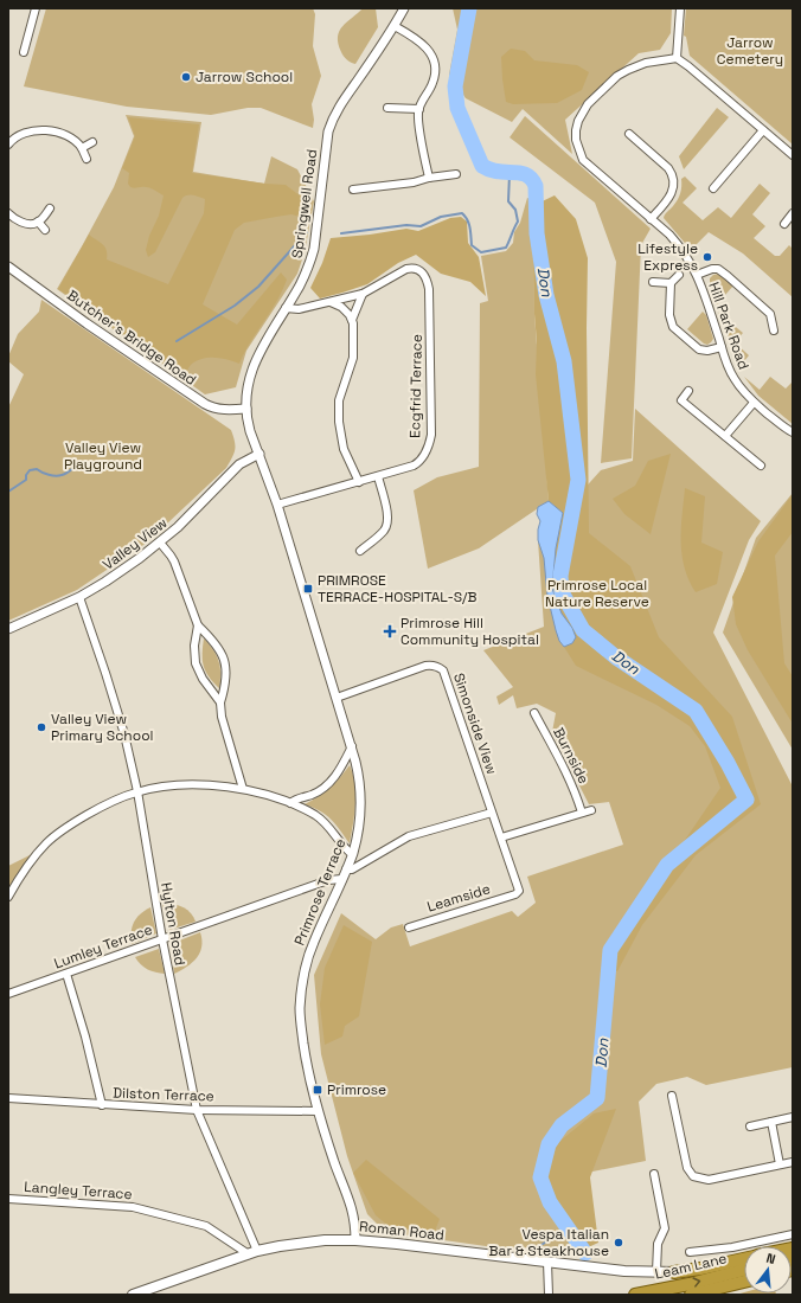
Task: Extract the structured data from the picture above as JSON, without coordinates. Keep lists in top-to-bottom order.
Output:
{
  "streets": {
    "highway": ["Leam Lane"],
    "main road": ["Roman Road"],
    "street": [
      "Springwell Road",
      "Hill Park Road",
      "Butcher's Bridge Road",
      "Ecgfrid Terrace",
      "Valley View",
      "Simonside View",
      "Burnside",
      "Primrose Terrace",
      "Leamside",
      "Hylton Road",
      "Lumley Terrace",
      "Dilston Terrace",
      "Langley Terrace"
    ]
  },
  "crossings": [
    ["Springwell Road", "Butcher's Bridge Road"],
    ["Springwell Road", "Valley View"],
    ["Springwell Road", "Primrose Terrace"],
    ["Ecgfrid Terrace", "Primrose Terrace"],
    ["Valley View", "Primrose Terrace"],
    ["Valley View", "Hylton Road"],
    ["Simonside View", "Primrose Terrace"],
    ["Simonside View", "Leamside"],
    ["Primrose Terrace", "Lumley Terrace"],
    ["Primrose Terrace", "Dilston Terrace"],
    ["Primrose Terrace", "Roman Road"],
    ["Hylton Road", "Lumley Terrace"],
    ["Hylton Road", "Dilston Terrace"],
    ["Hylton Road", "Langley Terrace"],
    ["Hylton Road", "Roman Road"],
    ["Langley Terrace", "Roman Road"]
  ],
  "water": ["Don"],
  "parks": ["Jarrow Cemetery", "Valley View Playground", "Primrose Local Nature Reserve"],
  "places": {
    "other": [
      "Jarrow School",
      "Lifestyle Express",
      "Valley View Primary School",
      "Vespa Italian Bar & Steakhouse"
    ],
    "transit": ["PRIMROSE TERRACE-HOSPITAL-S/B", "Primrose"],
    "health": ["Primrose Hill Community Hospital"]
  },
  "north": "top"
}
